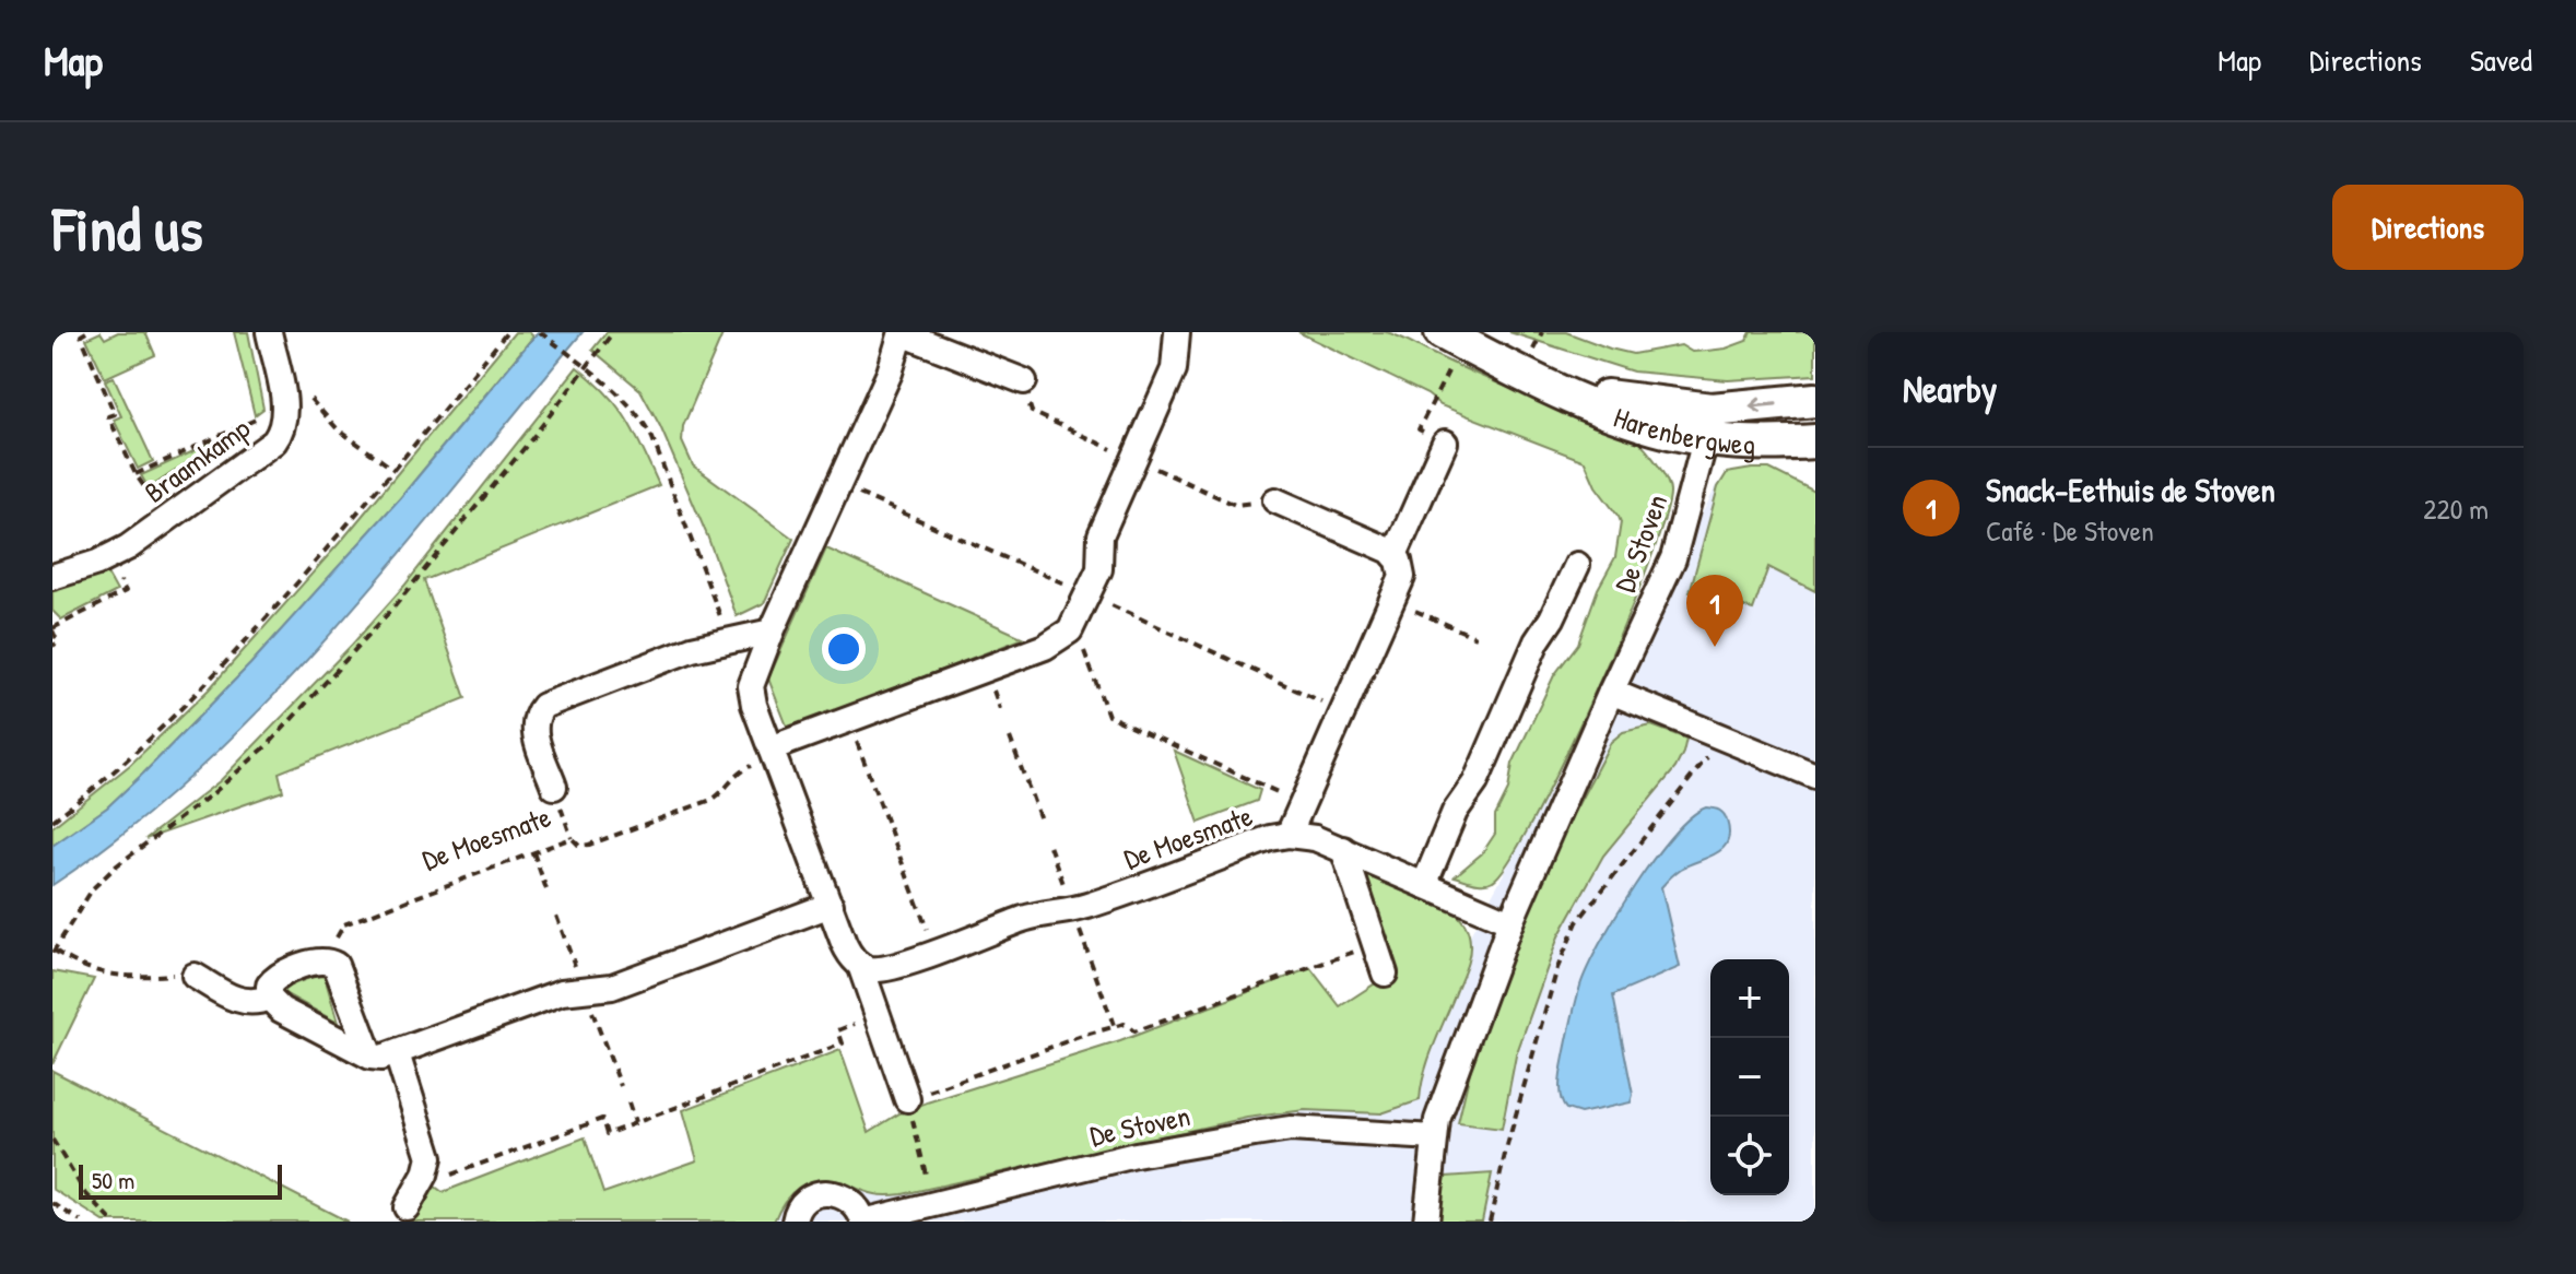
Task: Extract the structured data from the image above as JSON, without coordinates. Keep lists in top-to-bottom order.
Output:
{
  "streets": {
    "street": [
      "Harenbergweg",
      "Braamkamp",
      "De Stoven",
      "De Moesmate"
    ]
  },
  "crossings": [
    ["Harenbergweg", "De Stoven"],
    ["De Stoven", "De Moesmate"]
  ],
  "scale_bar": "50 m",
  "page": {
    "header": "Map",
    "nav": ["Map", "Directions", "Saved"],
    "buttons": "Directions",
    "title": "Find us",
    "heading": "Nearby",
    "list": [
      {
        "mark": "1",
        "name": "Snack-Eethuis de Stoven",
        "note": "Café · De Stoven",
        "value": "220 m"
      }
    ],
    "pins": "1",
    "map_buttons": ["+", "−"],
    "scale": "50 m"
  }
}
